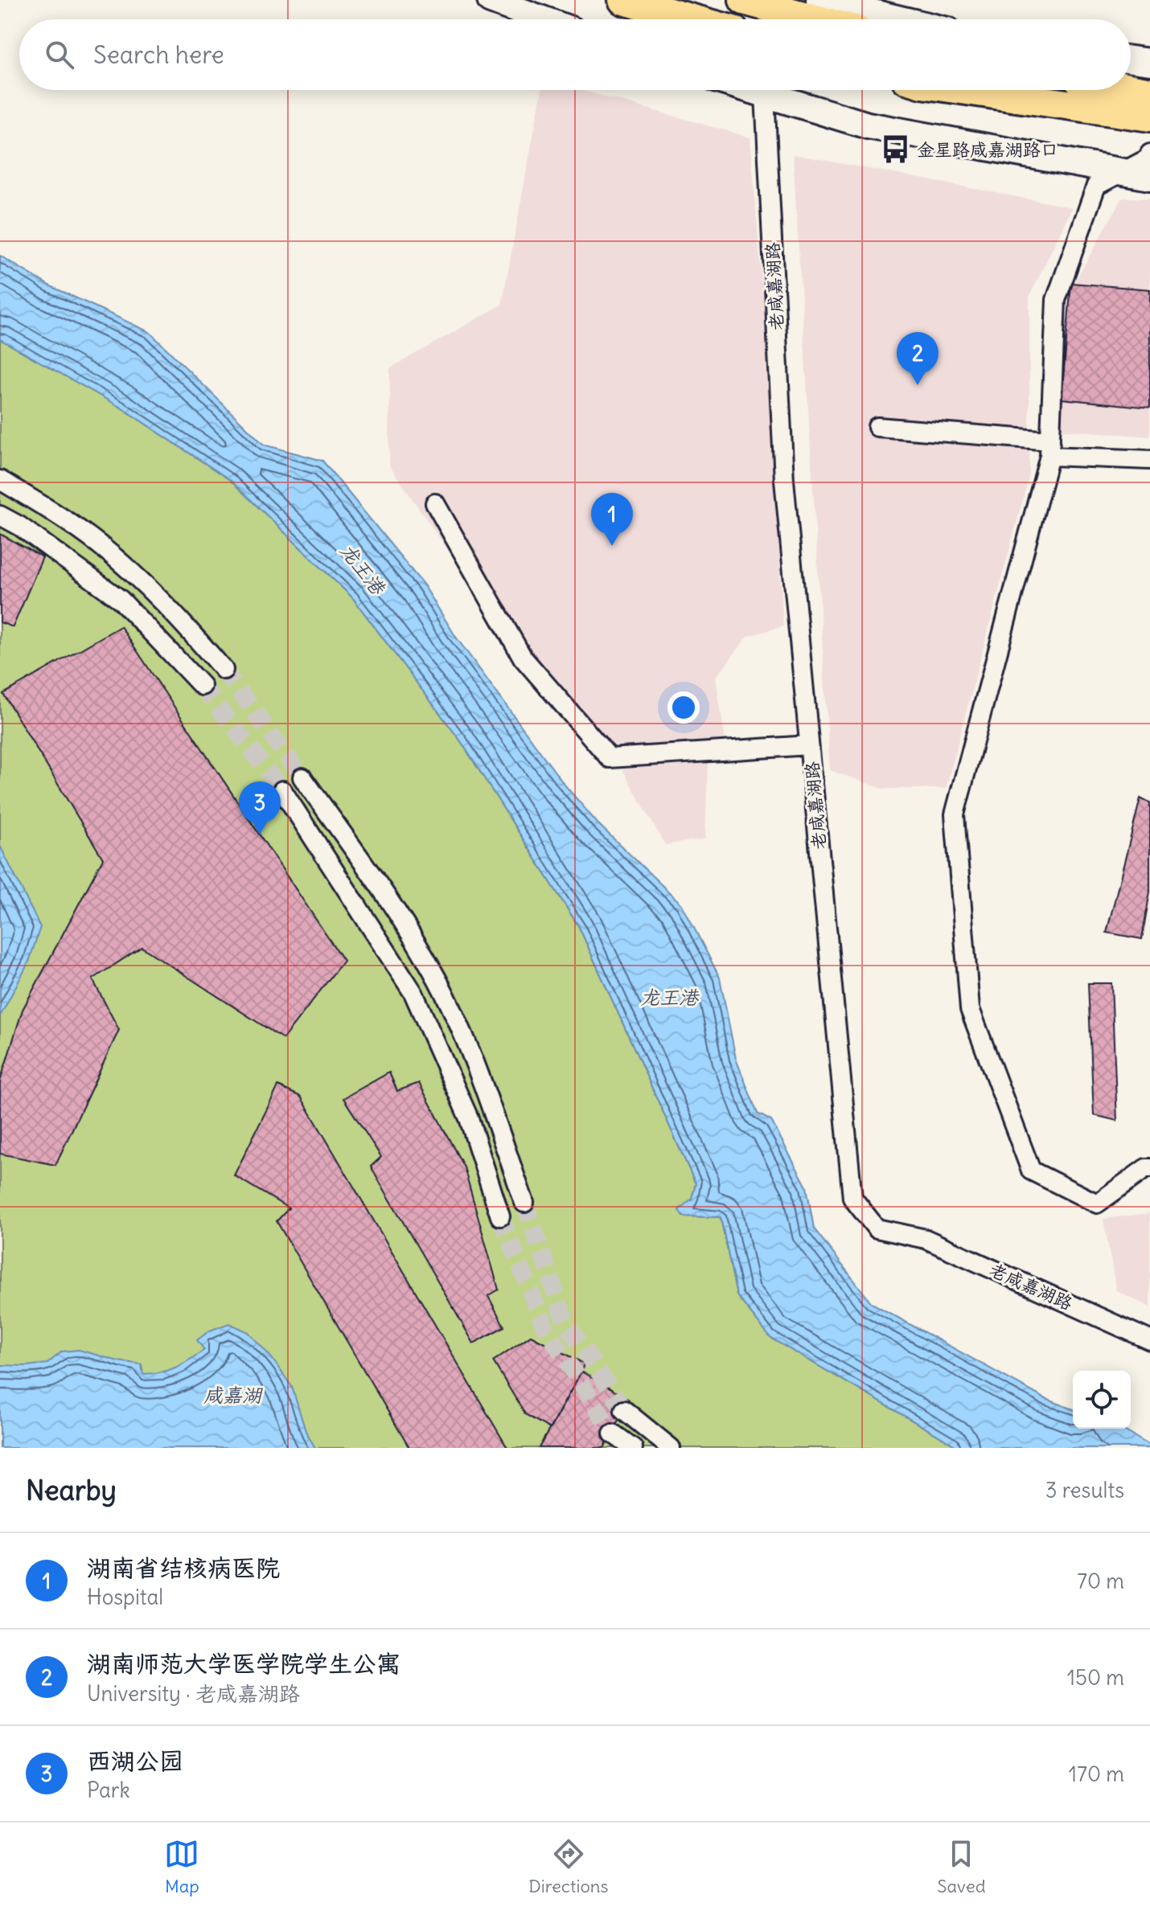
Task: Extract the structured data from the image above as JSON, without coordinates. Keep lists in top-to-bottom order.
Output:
{
  "streets": {
    "street": ["老咸嘉湖路"]
  },
  "water": ["龙王港", "咸嘉湖"],
  "places": {
    "bus stop": ["金星路咸嘉湖路口"]
  },
  "page": {
    "search": "Search here",
    "pins": ["2", "1", "3"],
    "heading": ["Nearby", "3 results"],
    "list": [
      {
        "mark": "1",
        "name": "湖南省结核病医院",
        "note": "Hospital",
        "value": "70 m"
      },
      {
        "mark": "2",
        "name": "湖南师范大学医学院学生公寓",
        "note": "University · 老咸嘉湖路",
        "value": "150 m"
      },
      {
        "mark": "3",
        "name": "西湖公园",
        "note": "Park",
        "value": "170 m"
      }
    ],
    "nav": ["Map", "Directions", "Saved"]
  }
}
